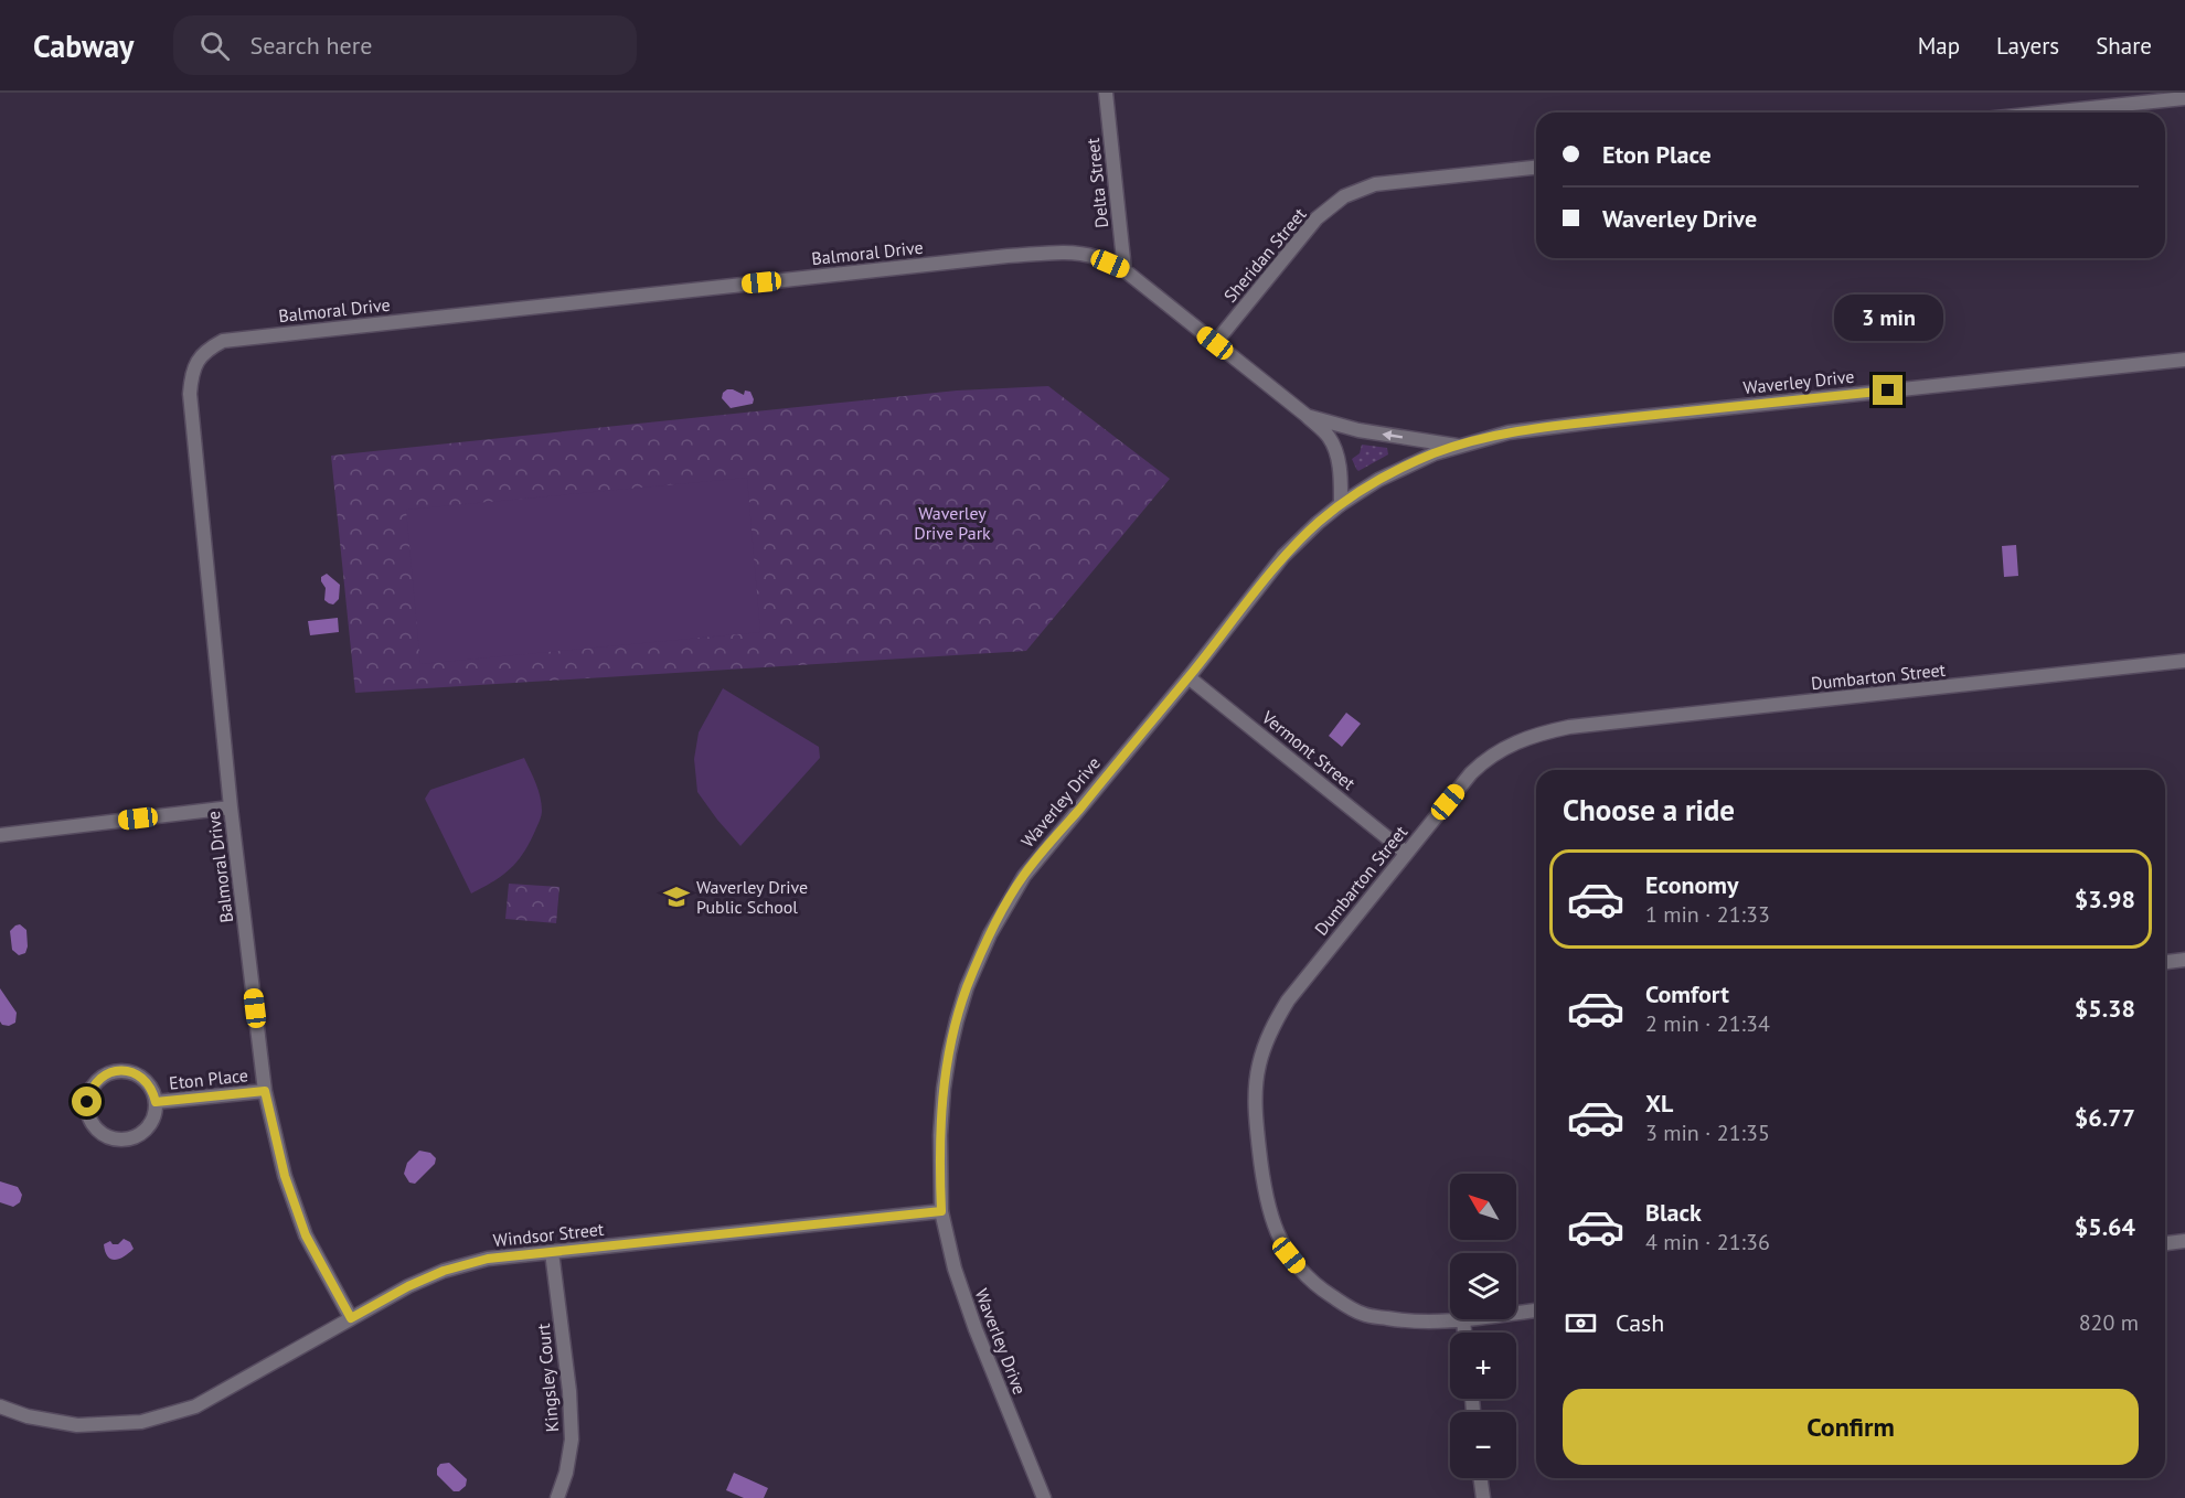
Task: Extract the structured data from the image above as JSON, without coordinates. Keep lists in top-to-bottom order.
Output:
{
  "streets": {
    "street": [
      "Delta Street",
      "Balmoral Drive",
      "Sheridan Street",
      "Waverley Drive",
      "Dumbarton Street",
      "Vermont Street",
      "Eton Place",
      "Windsor Street",
      "Kingsley Court"
    ]
  },
  "crossings": [
    ["Delta Street", "Balmoral Drive"],
    ["Balmoral Drive", "Sheridan Street"],
    ["Balmoral Drive", "Waverley Drive"],
    ["Balmoral Drive", "Eton Place"],
    ["Balmoral Drive", "Windsor Street"],
    ["Waverley Drive", "Vermont Street"],
    ["Waverley Drive", "Windsor Street"],
    ["Dumbarton Street", "Vermont Street"],
    ["Windsor Street", "Kingsley Court"]
  ],
  "parks": ["Waverley Drive Park"],
  "places": {
    "school or university": ["Waverley Drive Public School"]
  },
  "north": "top left",
  "page": {
    "header": "Cabway",
    "search": "Search here",
    "nav": ["Map", "Layers", "Share"],
    "banner": ["Eton Place", "Waverley Drive"],
    "bubble": "3 min",
    "heading": "Choose a ride",
    "list": [
      {
        "name": "Economy",
        "note": "1 min · 21:33",
        "value": "$3.98"
      },
      {
        "name": "Comfort",
        "note": "2 min · 21:34",
        "value": "$5.38"
      },
      {
        "name": "XL",
        "note": "3 min · 21:35",
        "value": "$6.77"
      },
      {
        "name": "Black",
        "note": "4 min · 21:36",
        "value": "$5.64"
      }
    ],
    "map_buttons": ["+", "−"],
    "pay": ["Cash", "820 m"],
    "buttons": "Confirm"
  }
}
